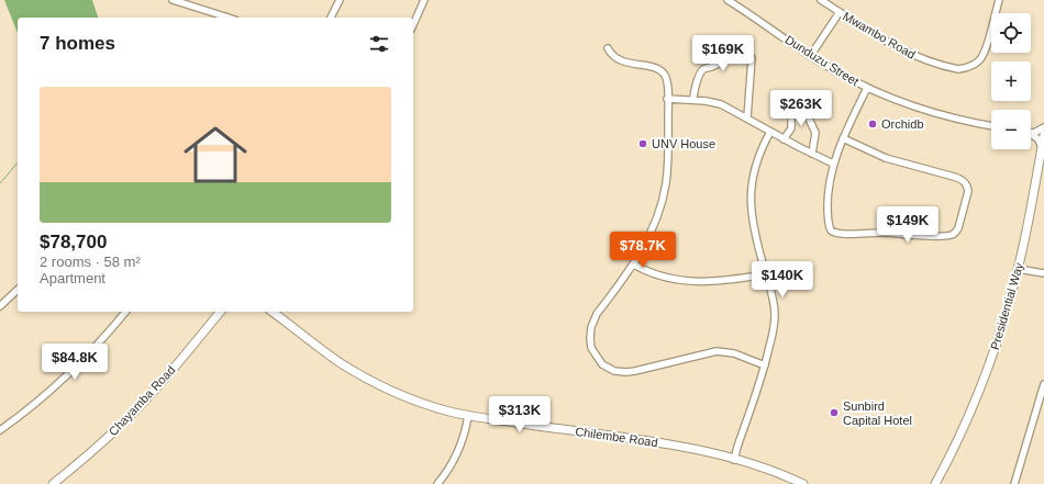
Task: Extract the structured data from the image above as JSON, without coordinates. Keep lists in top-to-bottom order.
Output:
{
  "streets": {
    "main road": ["Presidential Way", "Chayamba Road", "Chilembe Road"],
    "street": ["Mwambo Road", "Dunduzu Street"]
  },
  "places": ["Orchidb", "UNV House", "Sunbird Capital Hotel"],
  "page": {
    "map_buttons": ["+", "−"],
    "heading": "7 homes",
    "price": [
      "$169K",
      "$263K",
      "$149K",
      "$78.7K",
      "$140K",
      "$84.8K",
      "$313K"
    ],
    "list": [
      {
        "name": "$78,700",
        "note": "2 rooms · 58 m² · Apartment"
      }
    ]
  }
}
